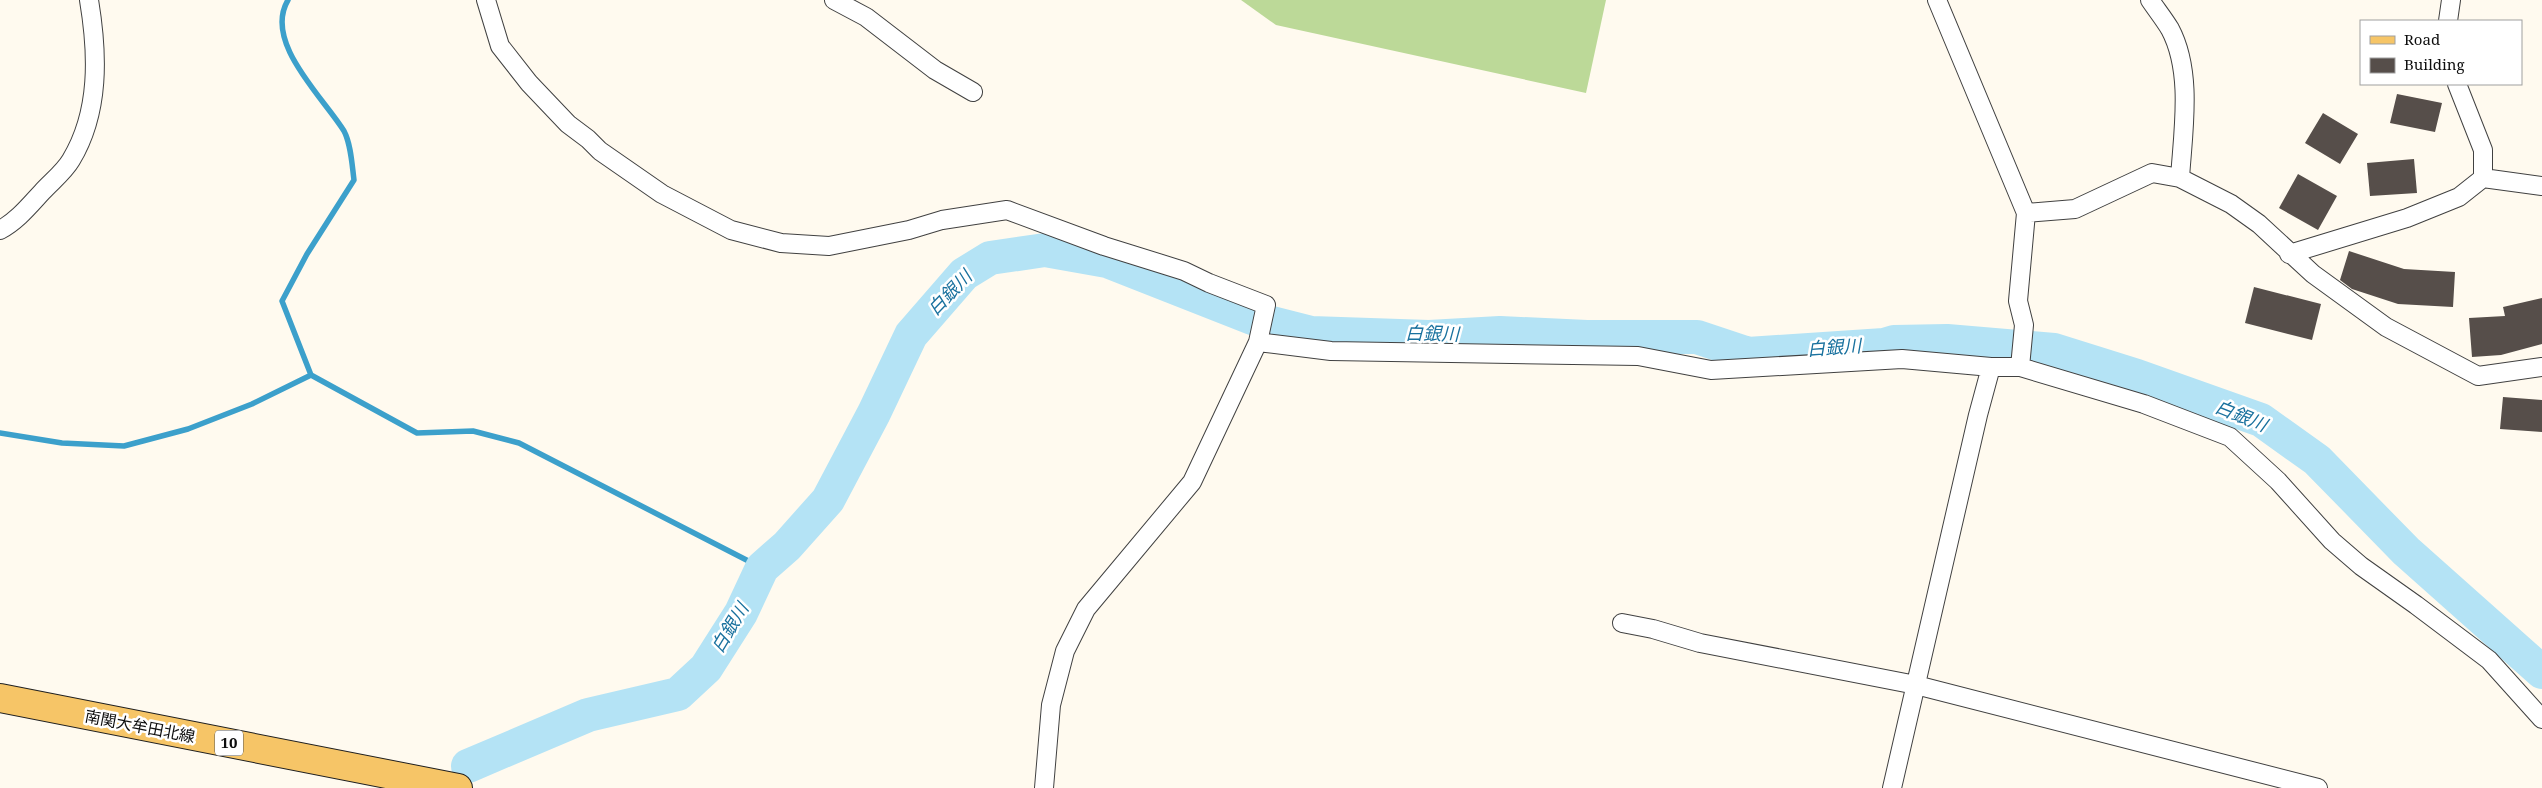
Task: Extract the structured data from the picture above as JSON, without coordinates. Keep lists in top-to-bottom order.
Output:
{
  "streets": {
    "main road": ["南関大牟田北線", "10"]
  },
  "water": ["白銀川"],
  "legend": ["Road", "Building"]
}
